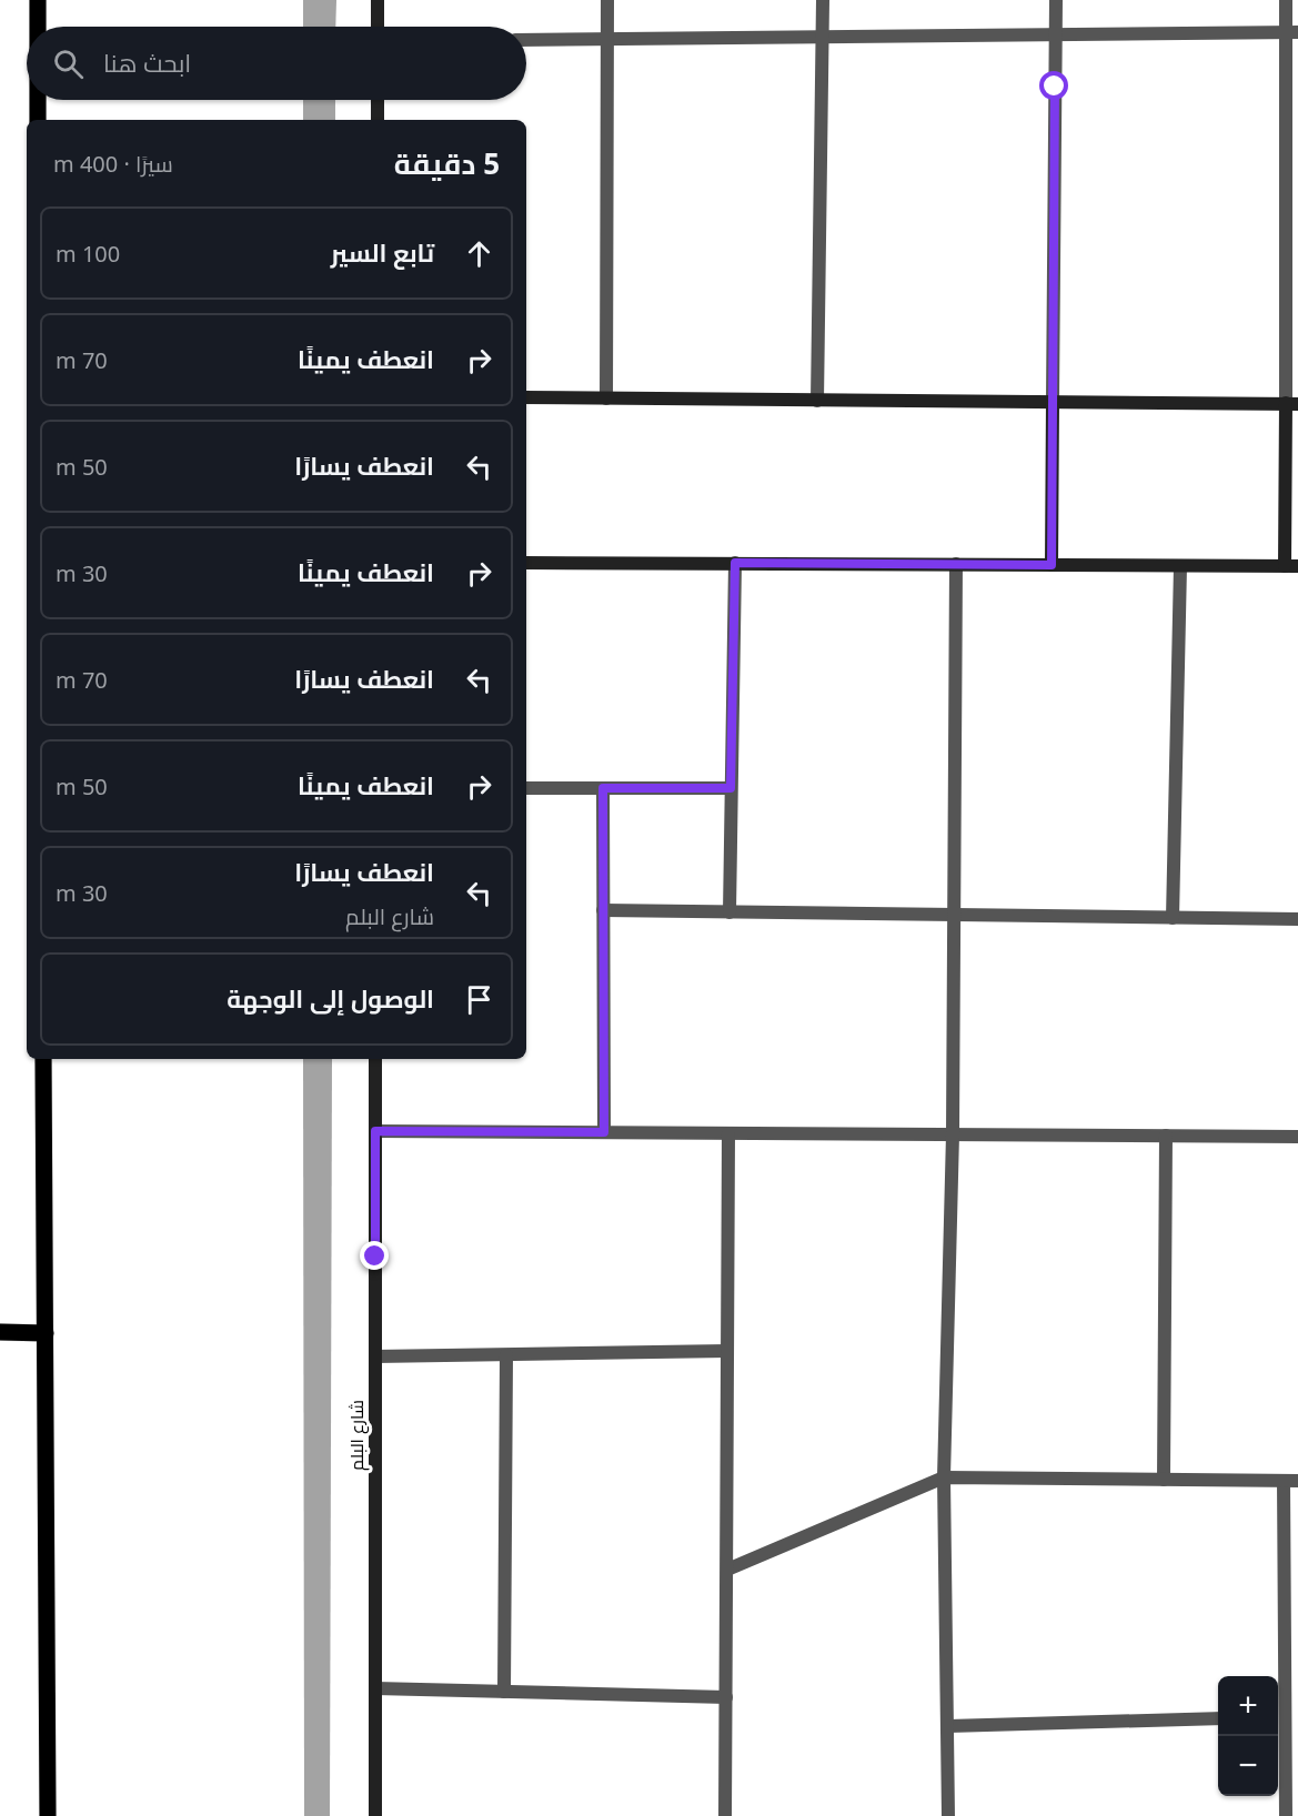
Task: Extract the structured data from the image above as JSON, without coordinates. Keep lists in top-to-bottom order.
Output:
{
  "streets": {
    "street": ["شارع البلم"]
  },
  "page": {
    "search": "ابحث هنا",
    "heading": ["5 دقيقة", "سيرًا · 400 m"],
    "list": [
      ["تابع السير", "100 m"],
      ["انعطف يمينًا", "70 m"],
      ["انعطف يسارًا", "50 m"],
      ["انعطف يمينًا", "30 m"],
      ["انعطف يسارًا", "70 m"],
      ["انعطف يمينًا", "50 m"],
      ["انعطف يسارًا", "شارع البلم", "30 m"],
      "الوصول إلى الوجهة"
    ],
    "map_buttons": ["+", "−"]
  }
}
